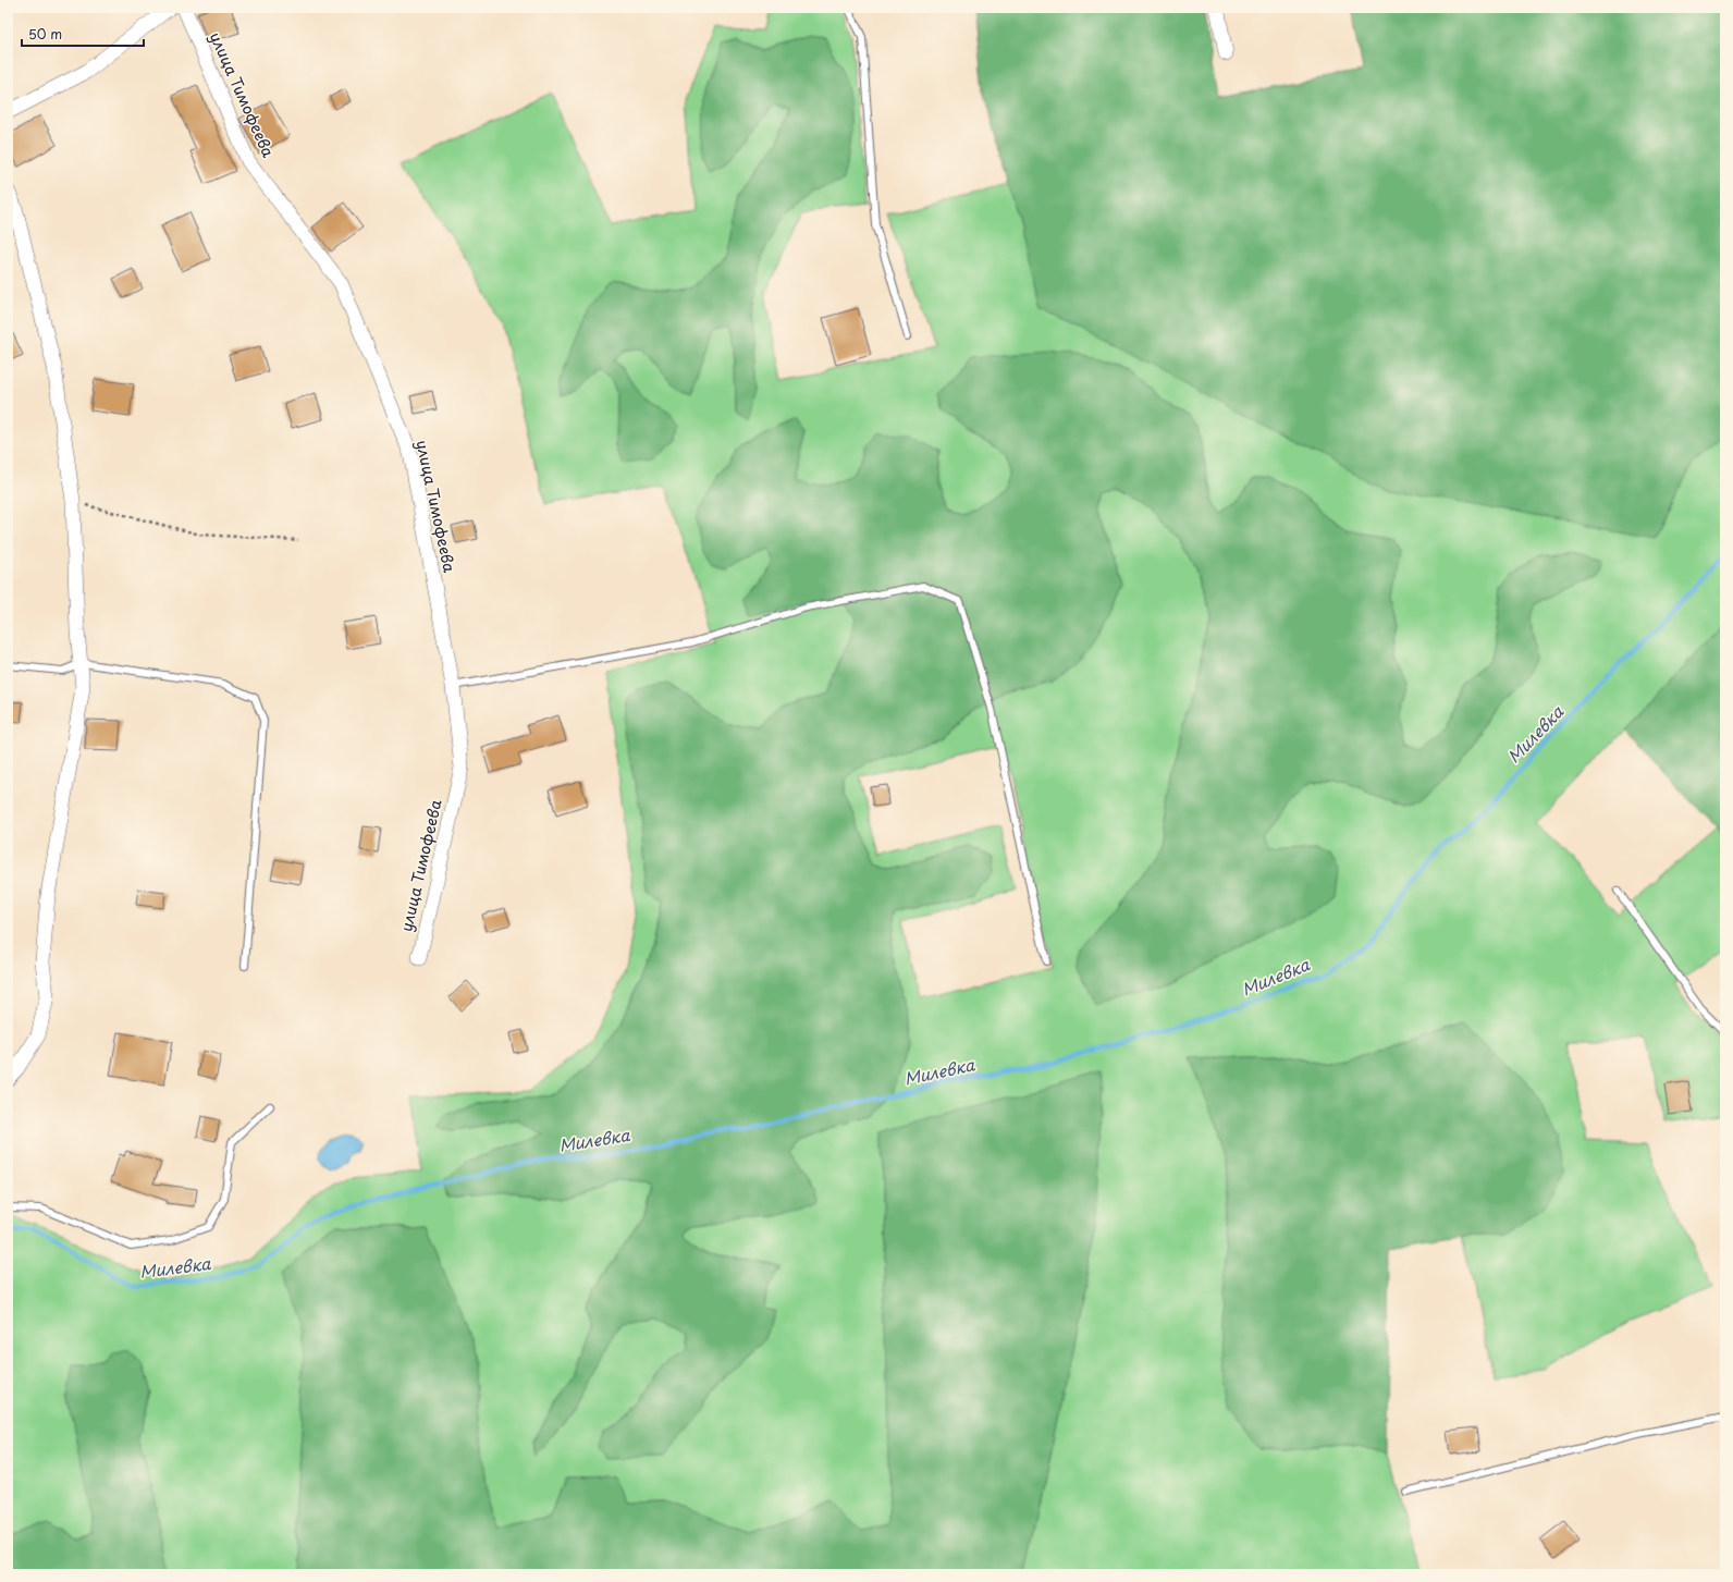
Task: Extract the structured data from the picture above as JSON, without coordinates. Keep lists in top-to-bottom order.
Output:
{
  "streets": {
    "street": ["улица Тимофеева"]
  },
  "water": ["Милевка"],
  "scale_bar": "50 m"
}
